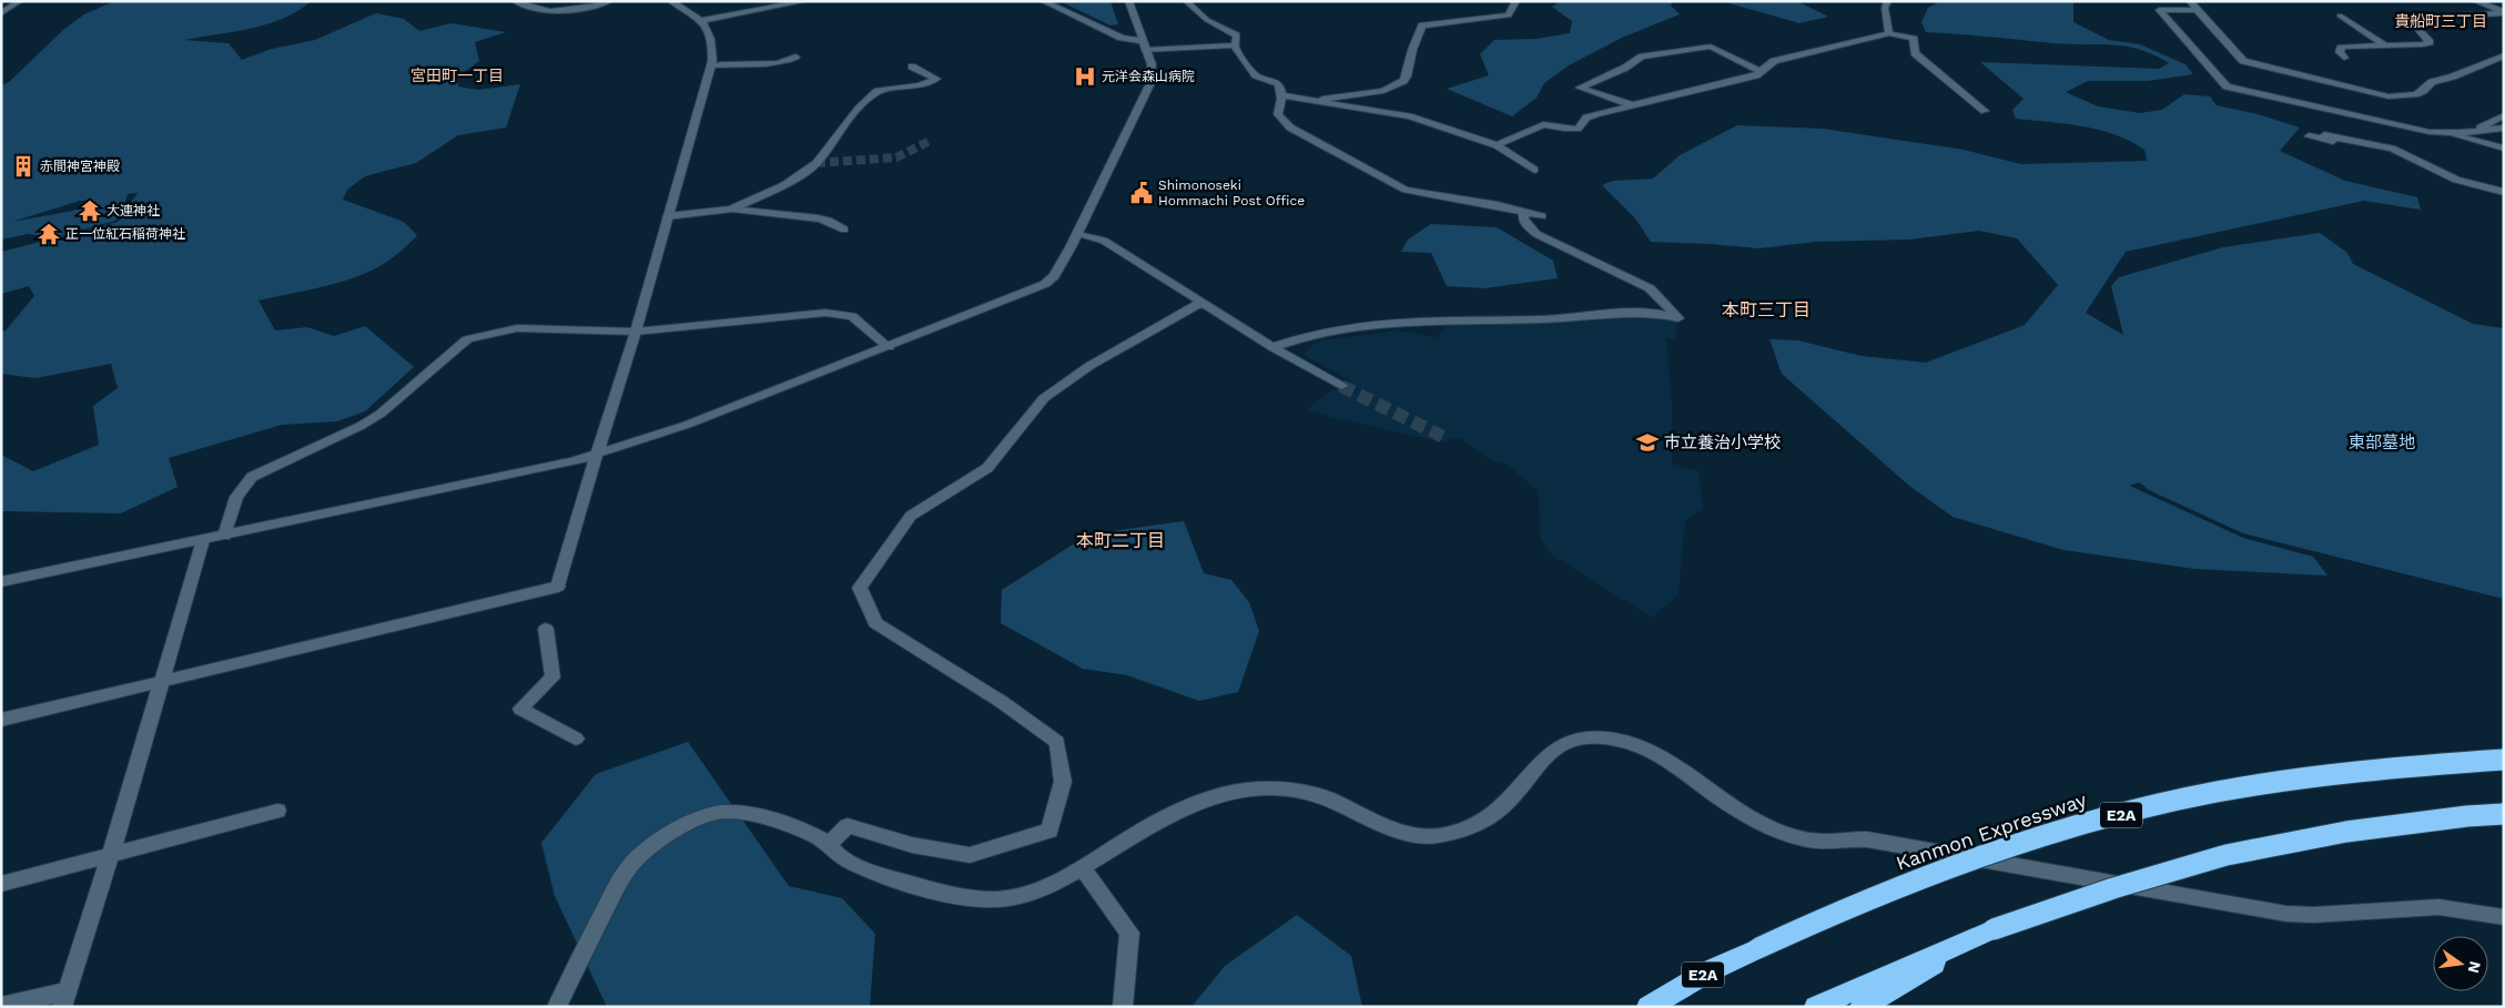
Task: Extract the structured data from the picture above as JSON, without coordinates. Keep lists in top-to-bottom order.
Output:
{
  "streets": {
    "highway": ["E2A", "Kanmon Expressway"]
  },
  "districts": [
    "貴船町三丁目",
    "宮田町一丁目",
    "本町三丁目",
    "本町二丁目"
  ],
  "parks": ["東部墓地"],
  "places": {
    "hospital": ["元洋会森山病院"],
    "building": ["赤間神宮神殿"],
    "public building": ["Shimonoseki Hommachi Post Office"],
    "temple": ["大連神社", "正一位紅石稲荷神社"],
    "school or university": ["市立養治小学校"]
  },
  "north": "right"
}
